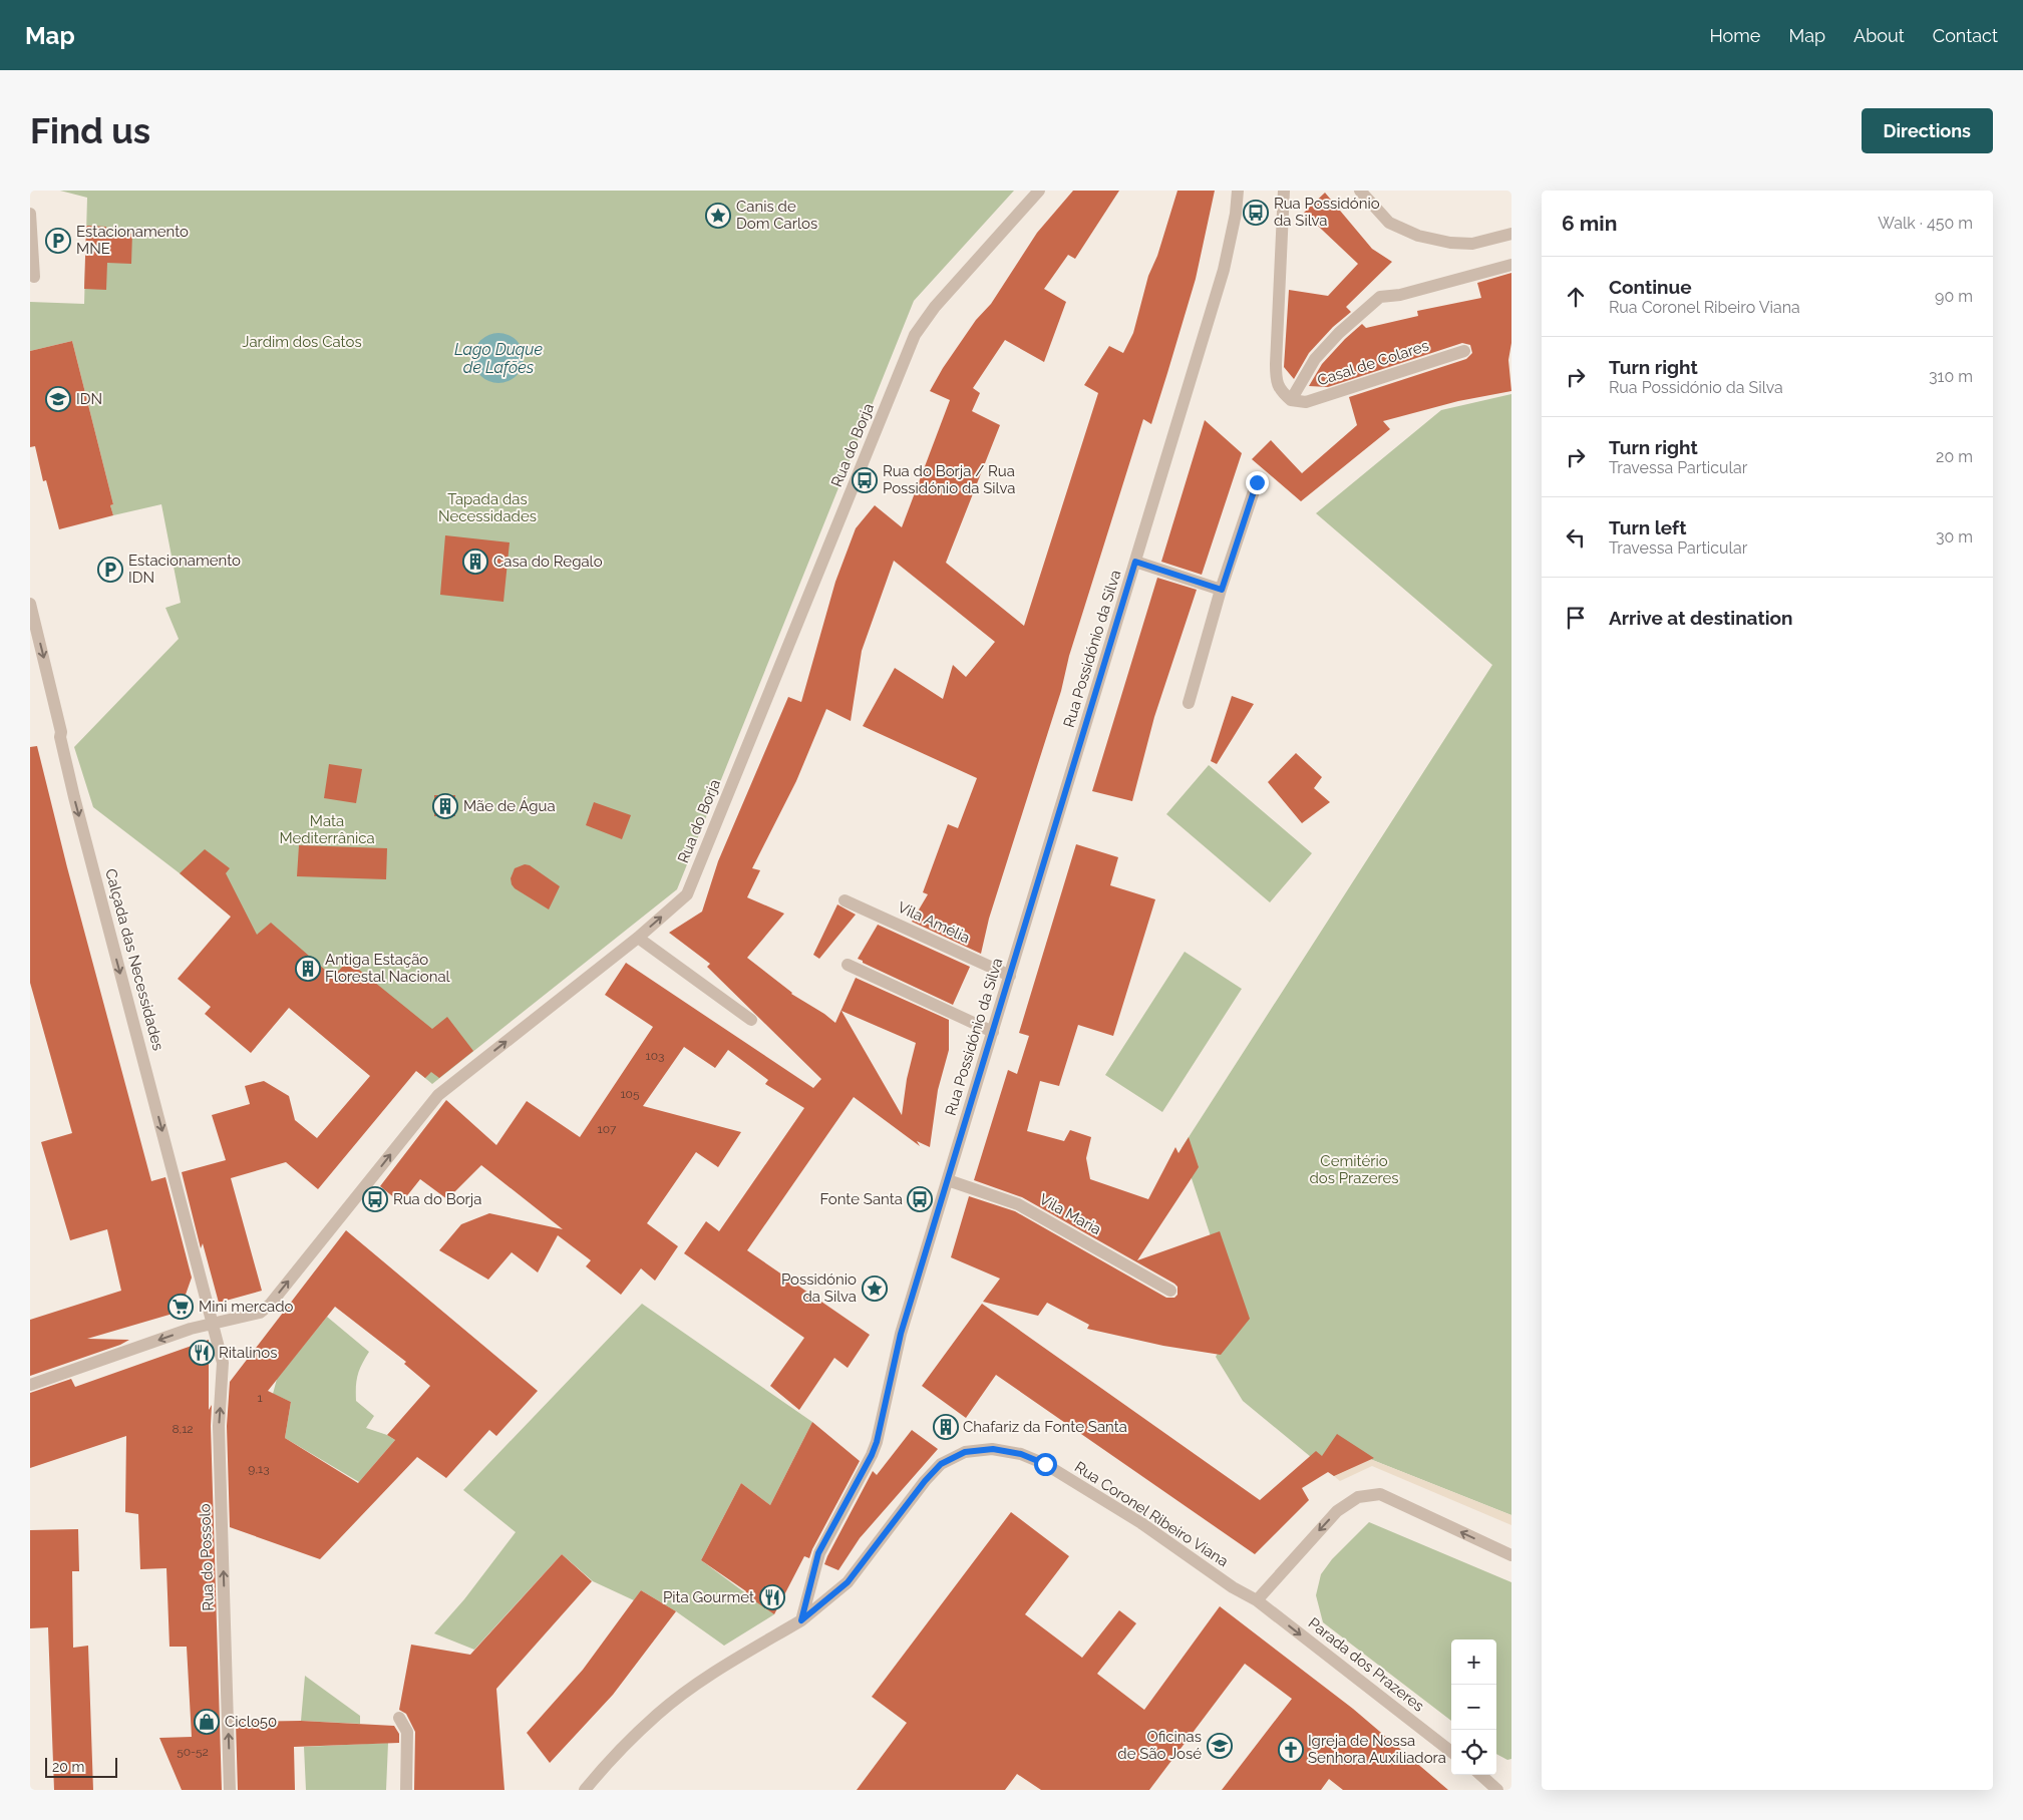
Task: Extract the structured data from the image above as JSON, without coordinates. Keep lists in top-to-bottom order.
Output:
{
  "streets": {
    "street": [
      "Casal de Colares",
      "Rua do Borja",
      "Rua Possidónio da Silva",
      "Vila Amélia",
      "Calçada das Necessidades",
      "Vila Maria",
      "Rua Coronel Ribeiro Viana",
      "Rua do Possolo",
      "Parada dos Prazeres"
    ]
  },
  "crossings": [
    ["Rua do Borja", "Calçada das Necessidades"],
    ["Rua do Borja", "Rua do Possolo"],
    ["Rua Possidónio da Silva", "Vila Amélia"],
    ["Rua Possidónio da Silva", "Vila Maria"],
    ["Rua Possidónio da Silva", "Rua Coronel Ribeiro Viana"],
    ["Calçada das Necessidades", "Rua do Possolo"],
    ["Rua Coronel Ribeiro Viana", "Parada dos Prazeres"]
  ],
  "one_way": ["Calçada das Necessidades", "Rua do Possolo", "Parada dos Prazeres"],
  "water": ["Lago Duque de Lafões"],
  "parks": [
    "Jardim dos Catos",
    "Tapada das Necessidades",
    "Mata Mediterrânica",
    "Cemitério dos Prazeres"
  ],
  "places": {
    "bus stop": [
      "Rua Possidónio da Silva",
      "Rua do Borja / Rua Possidónio da Silva",
      "Rua do Borja",
      "Fonte Santa"
    ],
    "place": ["Canis de Dom Carlos", "Possidónio da Silva"],
    "parking": ["Estacionamento MNE", "Estacionamento IDN"],
    "school or university": ["IDN", "Oficinas de São José"],
    "building": [
      "Casa do Regalo",
      "Mãe de Água",
      "Antiga Estação Florestal Nacional",
      "Chafariz da Fonte Santa"
    ],
    "supermarket": ["Mini mercado"],
    "restaurant": ["Ritalinos", "Pita Gourmet"],
    "shop": ["Ciclo50"],
    "church": ["Igreja de Nossa Senhora Auxiliadora"]
  },
  "house_numbers": [
    "103",
    "105",
    "107",
    "1",
    "8,12",
    "9,13",
    "50-52"
  ],
  "scale_bar": "20 m",
  "page": {
    "header": "Map",
    "nav": [
      "Home",
      "Map",
      "About",
      "Contact"
    ],
    "buttons": "Directions",
    "title": "Find us",
    "heading": ["6 min", "Walk · 450 m"],
    "list": [
      ["Continue", "Rua Coronel Ribeiro Viana", "90 m"],
      ["Turn right", "Rua Possidónio da Silva", "310 m"],
      ["Turn right", "Travessa Particular", "20 m"],
      ["Turn left", "Travessa Particular", "30 m"],
      "Arrive at destination"
    ],
    "map_buttons": ["+", "−"],
    "scale": "20 m"
  }
}
